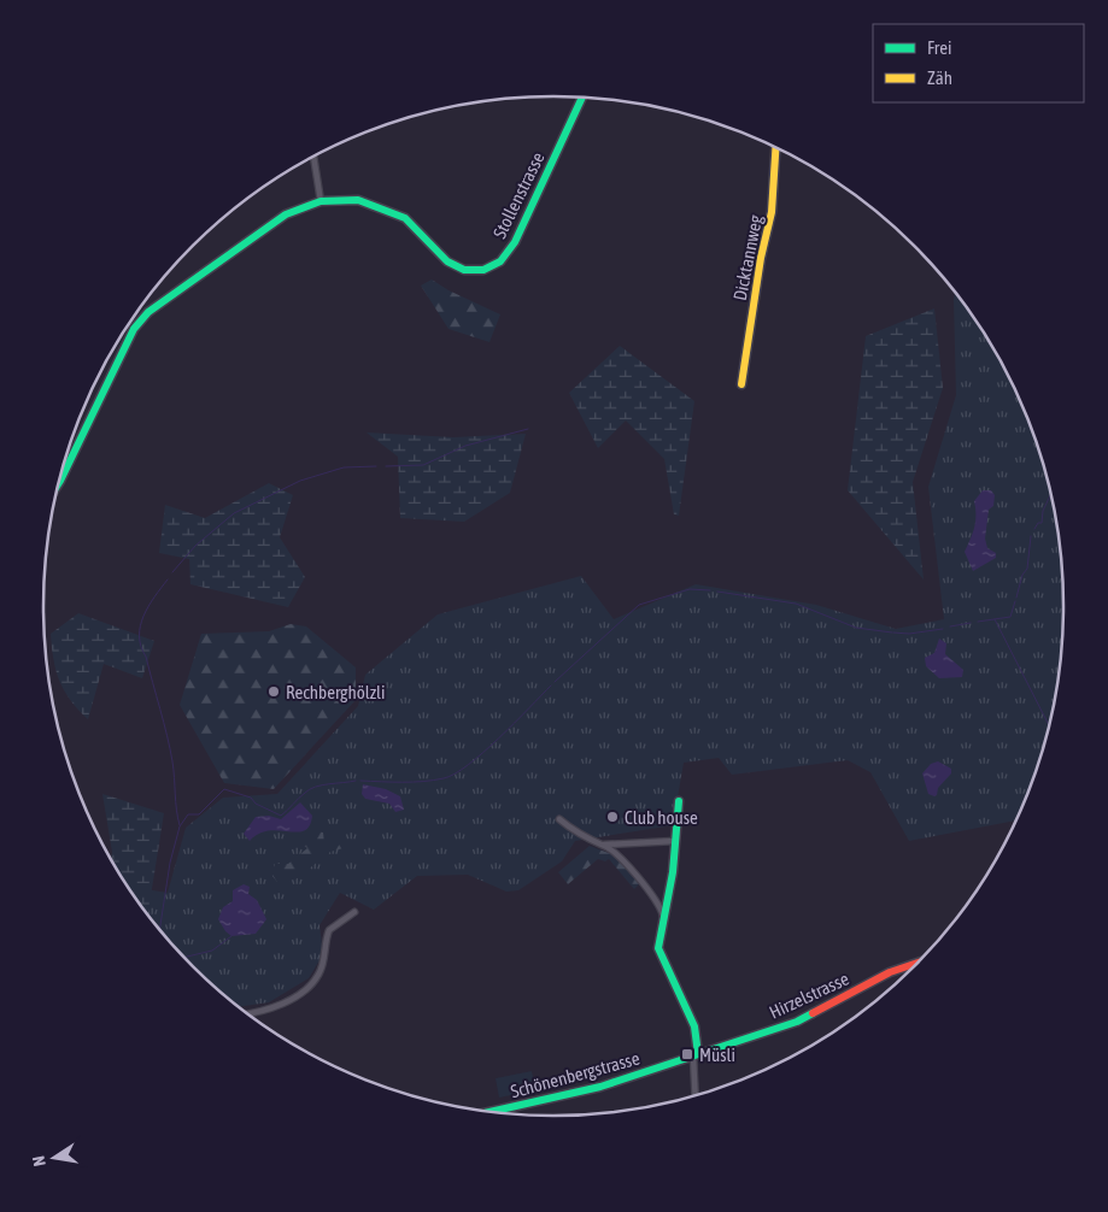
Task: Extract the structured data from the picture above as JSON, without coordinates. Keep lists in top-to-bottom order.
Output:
{
  "streets": {
    "street": [
      "Stollenstrasse",
      "Dicktannweg",
      "Hirzelstrasse",
      "Schönenbergstrasse"
    ]
  },
  "crossings": [
    ["Hirzelstrasse", "Schönenbergstrasse"]
  ],
  "places": {
    "other": ["Rechberghölzli", "Club house"],
    "transit": ["Müsli"]
  },
  "legend": ["Frei", "Zäh"],
  "north": "left"
}
